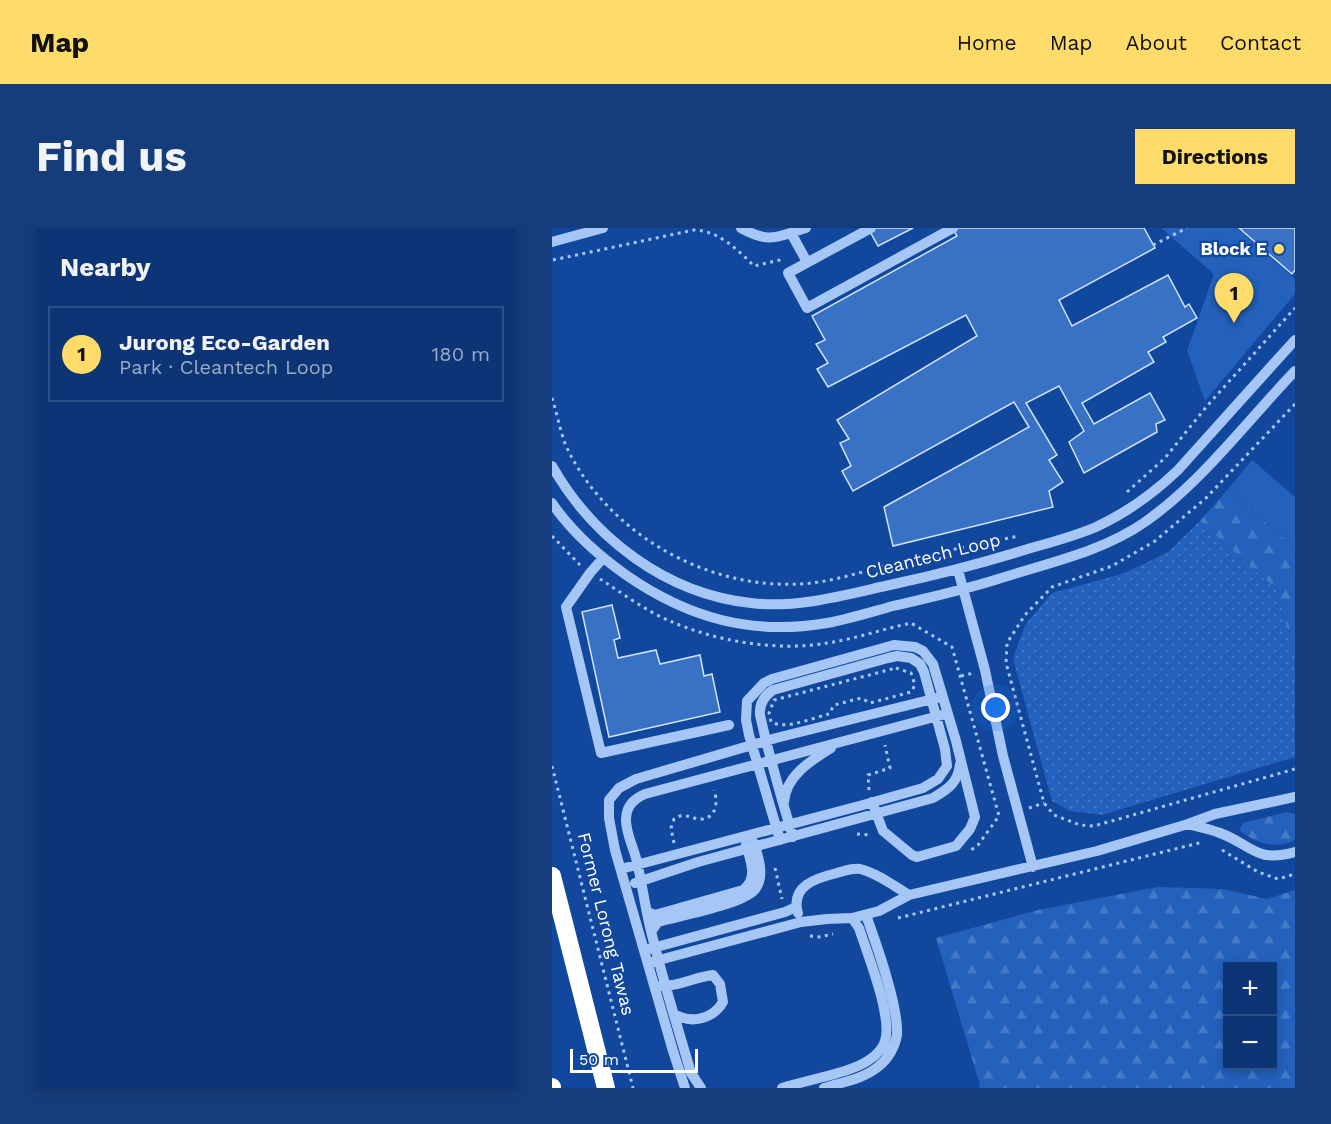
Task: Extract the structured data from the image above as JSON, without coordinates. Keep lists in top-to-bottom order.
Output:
{
  "streets": {
    "street": ["Cleantech Loop"],
    "path": ["Former Lorong Tawas"]
  },
  "places": ["Block E"],
  "scale_bar": "50 m",
  "page": {
    "header": "Map",
    "nav": [
      "Home",
      "Map",
      "About",
      "Contact"
    ],
    "buttons": "Directions",
    "title": "Find us",
    "heading": "Nearby",
    "pins": "1",
    "list": [
      {
        "mark": "1",
        "name": "Jurong Eco-Garden",
        "note": "Park · Cleantech Loop",
        "value": "180 m"
      }
    ],
    "map_buttons": ["+", "−"],
    "scale": "50 m"
  }
}
